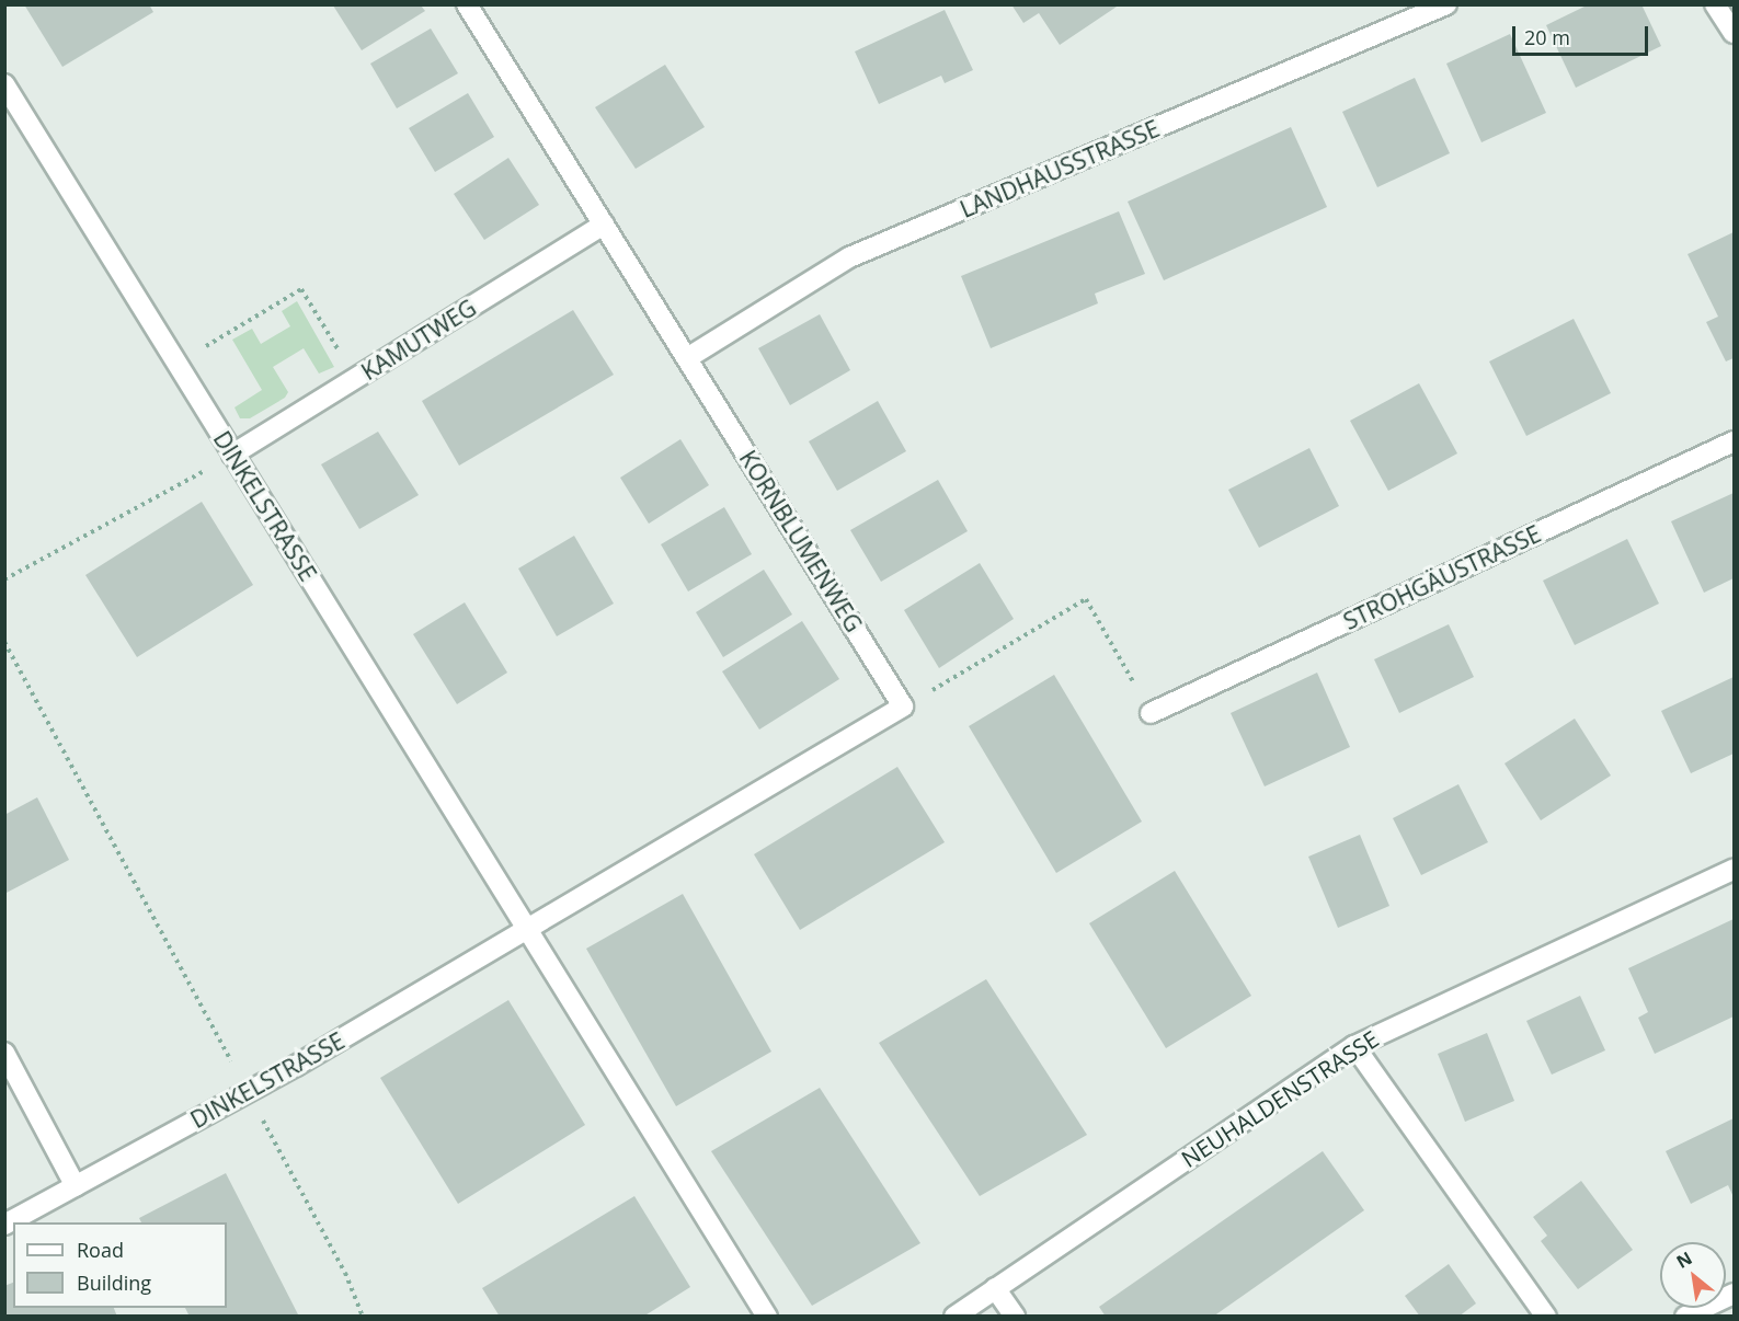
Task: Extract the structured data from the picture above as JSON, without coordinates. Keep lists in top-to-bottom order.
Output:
{
  "streets": {
    "street": [
      "LANDHAUSSTRASSE",
      "KAMUTWEG",
      "DINKELSTRASSE",
      "KORNBLUMENWEG",
      "STROHGÄUSTRASSE",
      "NEUHALDENSTRASSE"
    ]
  },
  "crossings": [
    ["LANDHAUSSTRASSE", "KORNBLUMENWEG"],
    ["KAMUTWEG", "DINKELSTRASSE"],
    ["KAMUTWEG", "KORNBLUMENWEG"]
  ],
  "legend": ["Road", "Building"],
  "scale_bar": "20 m",
  "north": "top left"
}
